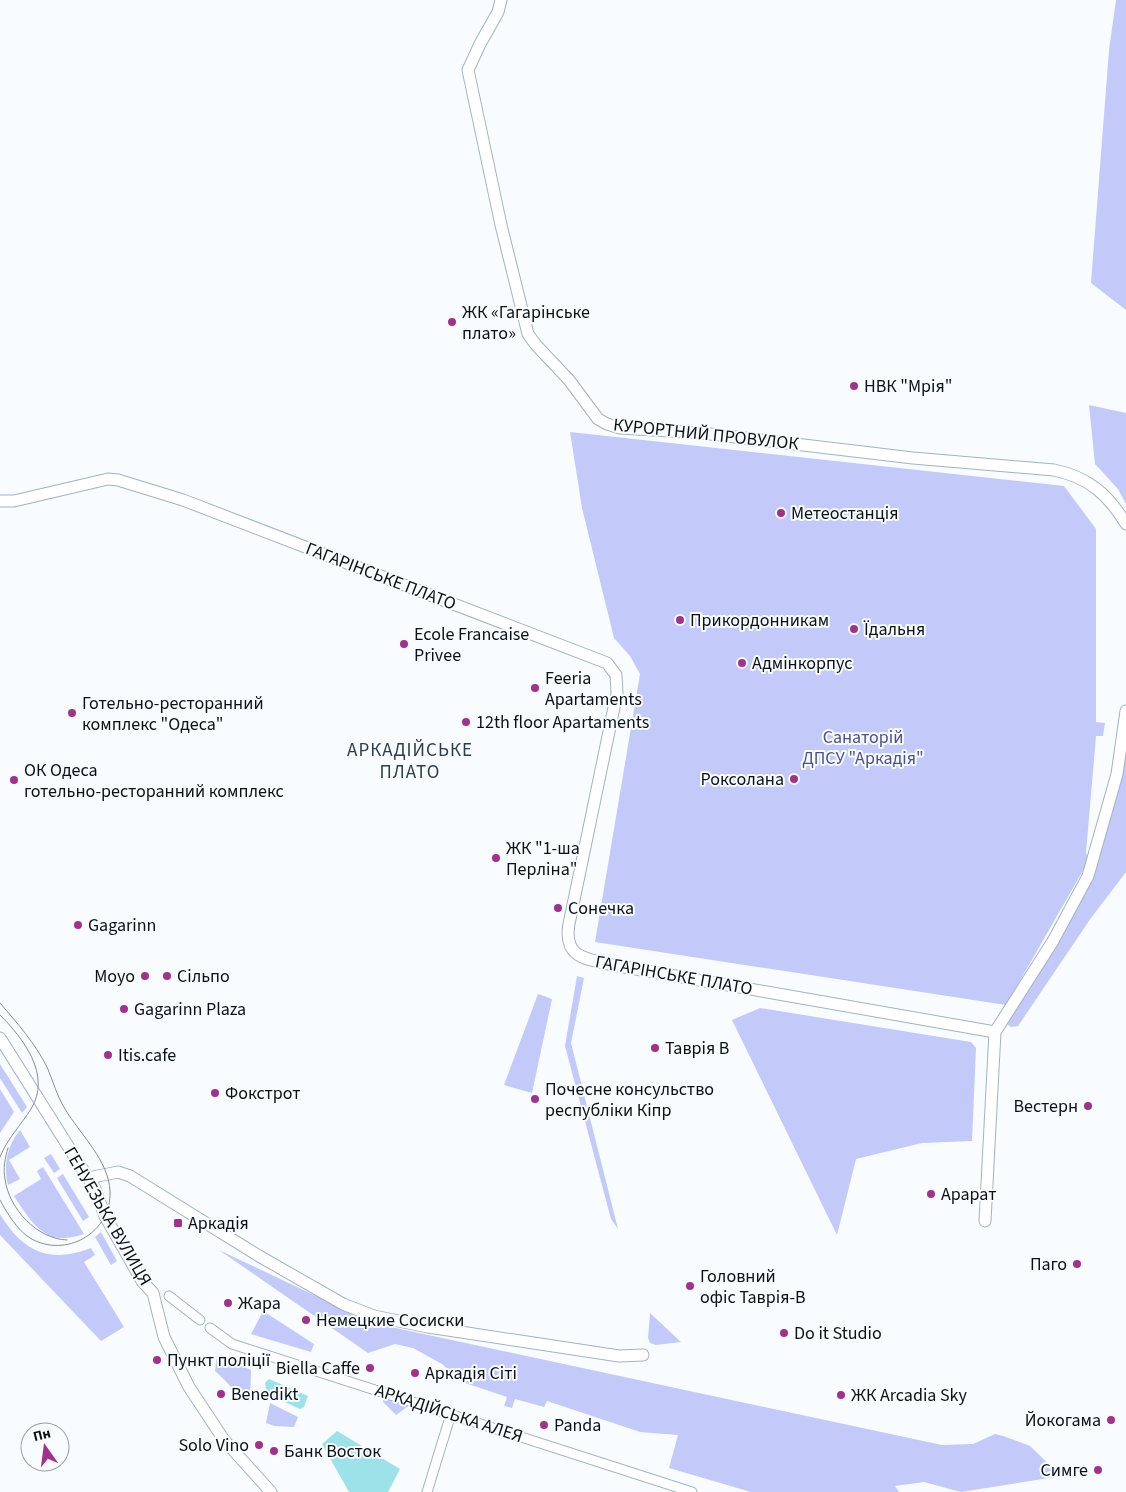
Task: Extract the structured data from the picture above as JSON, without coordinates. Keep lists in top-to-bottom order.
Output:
{
  "streets": {
    "street": [
      "КУРОРТНИЙ ПРОВУЛОК",
      "ГАГАРІНСЬКЕ ПЛАТО",
      "ГЕНУЕЗЬКА ВУЛИЦЯ",
      "АРКАДІЙСЬКА АЛЕЯ"
    ]
  },
  "districts": ["АРКАДІЙСЬКЕ ПЛАТО"],
  "parks": ["Санаторій ДПСУ \"Аркадія\""],
  "places": {
    "other": [
      "ЖК «Гагарінське плато»",
      "НВК \"Мрія\"",
      "Метеостанція",
      "Прикордонникам",
      "Їдальня",
      "Ecole Francaise Privee",
      "Адмінкорпус",
      "Feeria Apartaments",
      "Готельно-ресторанний комплекс \"Одеса\"",
      "12th floor Apartaments",
      "Роксолана",
      "ОК Одеса готельно-ресторанний комплекс",
      "ЖК \"1-ша Перліна\"",
      "Сонечка",
      "Gagarinn",
      "Moyo",
      "Сільпо",
      "Gagarinn Plaza",
      "Таврія В",
      "Itis.cafe",
      "Фокстрот",
      "Почесне консульство республіки Кіпр",
      "Вестерн",
      "Арарат",
      "Паго",
      "Головний офіс Таврія-В",
      "Жара",
      "Немецкие Сосиски",
      "Do it Studio",
      "Пункт поліції",
      "Biella Caffe",
      "Аркадія Сіті",
      "Benedikt",
      "ЖК Arcadia Sky",
      "Йокогама",
      "Panda",
      "Solo Vino",
      "Банк Восток",
      "Симге"
    ],
    "transit": ["Аркадія"]
  },
  "north": "top"
}
